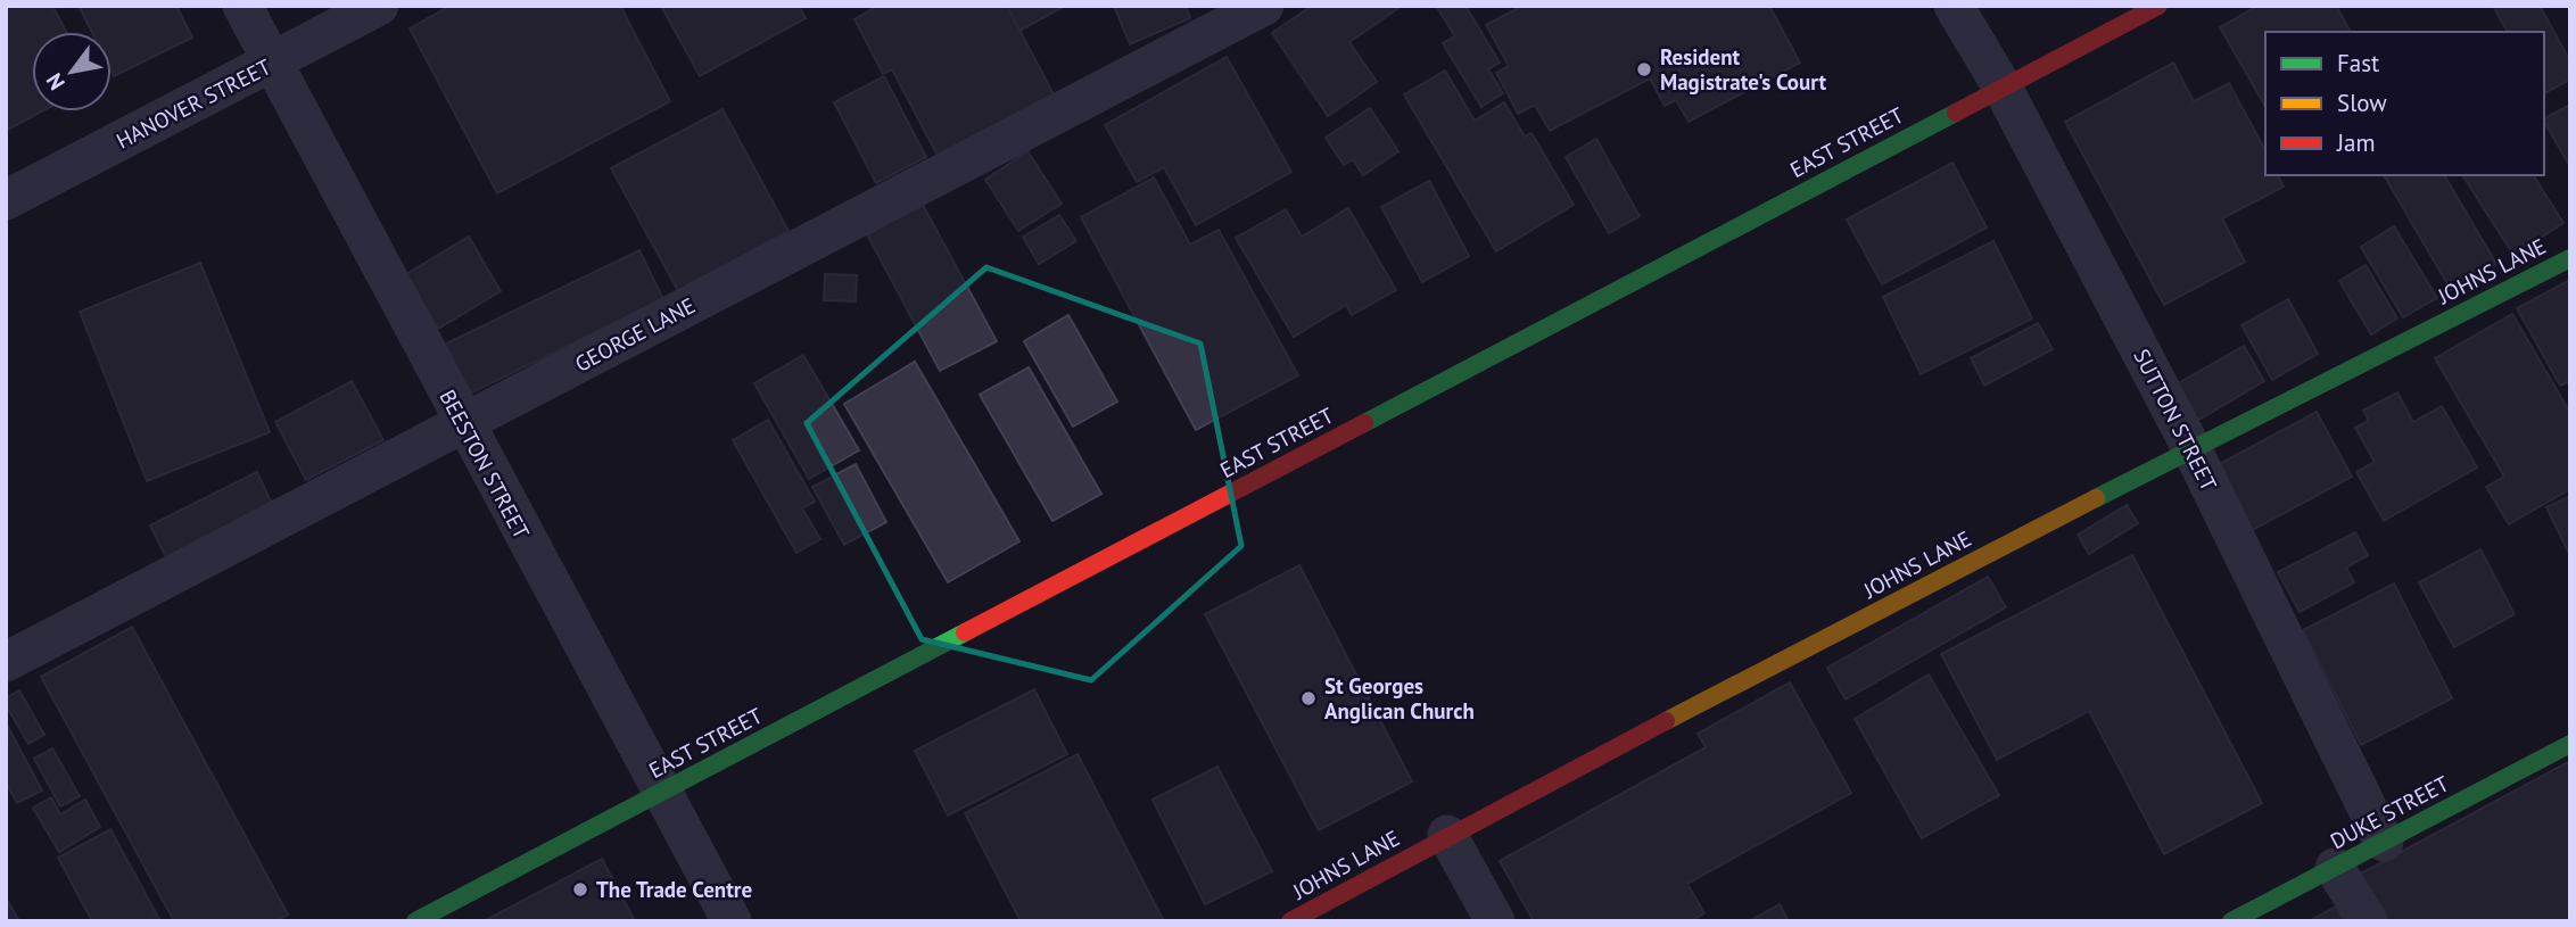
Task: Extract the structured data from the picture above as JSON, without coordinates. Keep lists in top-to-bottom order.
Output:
{
  "streets": {
    "main road": ["EAST STREET", "JOHNS LANE", "DUKE STREET"],
    "street": [
      "HANOVER STREET",
      "GEORGE LANE",
      "SUTTON STREET",
      "BEESTON STREET"
    ]
  },
  "crossings": [
    ["HANOVER STREET", "BEESTON STREET"],
    ["EAST STREET", "SUTTON STREET"],
    ["EAST STREET", "BEESTON STREET"],
    ["JOHNS LANE", "SUTTON STREET"],
    ["GEORGE LANE", "BEESTON STREET"],
    ["SUTTON STREET", "DUKE STREET"]
  ],
  "places": ["Resident Magistrate's Court", "St Georges Anglican Church", "The Trade Centre"],
  "legend": ["Fast", "Slow", "Jam"],
  "north": "bottom left"
}
